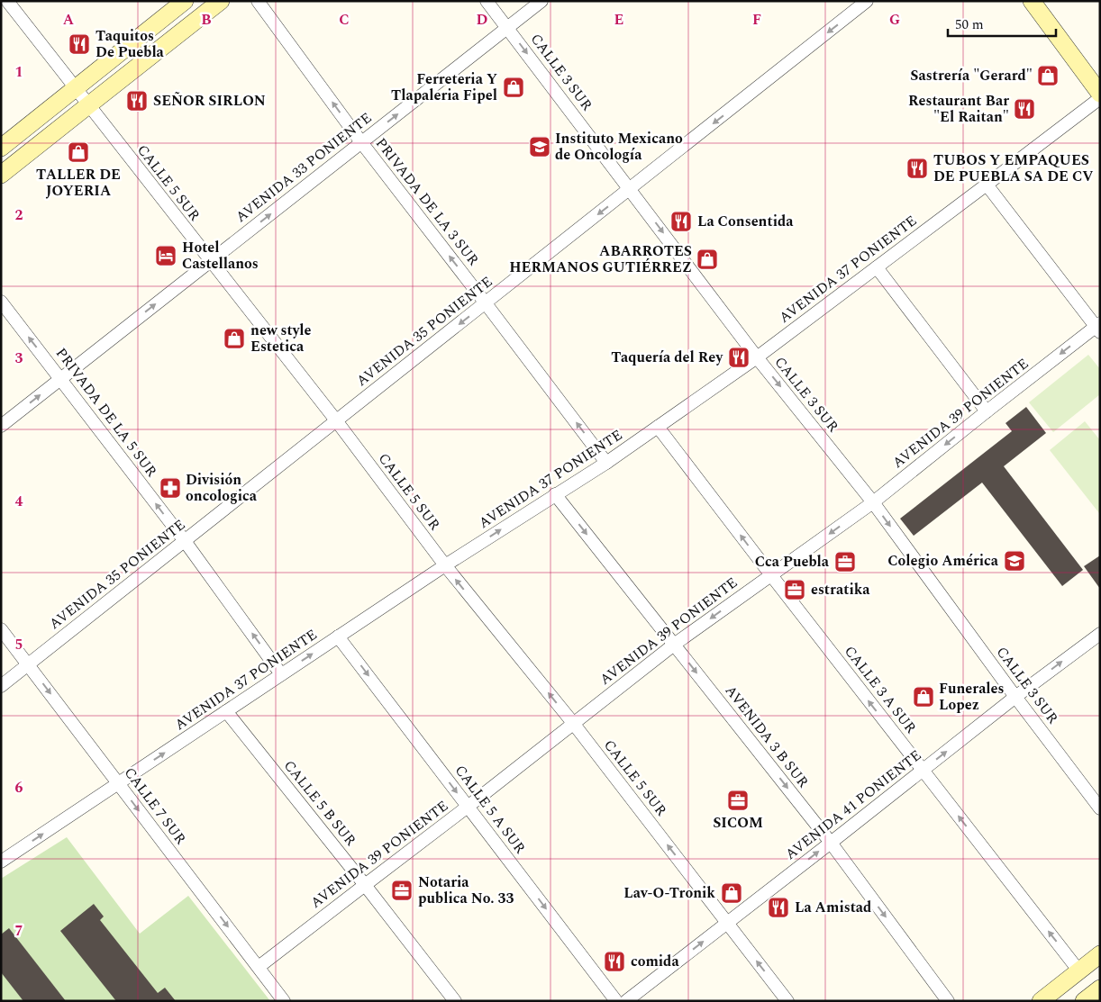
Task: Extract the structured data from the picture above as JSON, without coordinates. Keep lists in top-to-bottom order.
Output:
{
  "streets": {
    "street": [
      "CALLE 3 SUR",
      "AVENIDA 33 PONIENTE",
      "CALLE 5 SUR",
      "PRIVADA DE LA 3 SUR",
      "AVENIDA 37 PONIENTE",
      "AVENIDA 35 PONIENTE",
      "PRIVADA DE LA 5 SUR",
      "AVENIDA 39 PONIENTE",
      "CALLE 3 A SUR",
      "AVENIDA 3 B SUR",
      "CALLE 5 B SUR",
      "AVENIDA 41 PONIENTE",
      "CALLE 7 SUR",
      "CALLE 5 A SUR"
    ]
  },
  "crossings": [
    ["CALLE 3 SUR", "AVENIDA 33 PONIENTE"],
    ["CALLE 3 SUR", "AVENIDA 37 PONIENTE"],
    ["CALLE 3 SUR", "AVENIDA 35 PONIENTE"],
    ["CALLE 3 SUR", "AVENIDA 39 PONIENTE"],
    ["CALLE 3 SUR", "AVENIDA 41 PONIENTE"],
    ["AVENIDA 33 PONIENTE", "CALLE 5 SUR"],
    ["AVENIDA 33 PONIENTE", "PRIVADA DE LA 3 SUR"],
    ["AVENIDA 33 PONIENTE", "PRIVADA DE LA 5 SUR"],
    ["CALLE 5 SUR", "AVENIDA 37 PONIENTE"],
    ["CALLE 5 SUR", "AVENIDA 35 PONIENTE"],
    ["CALLE 5 SUR", "AVENIDA 39 PONIENTE"],
    ["CALLE 5 SUR", "AVENIDA 41 PONIENTE"],
    ["PRIVADA DE LA 3 SUR", "AVENIDA 37 PONIENTE"],
    ["PRIVADA DE LA 3 SUR", "AVENIDA 35 PONIENTE"],
    ["AVENIDA 37 PONIENTE", "PRIVADA DE LA 5 SUR"],
    ["AVENIDA 37 PONIENTE", "CALLE 3 A SUR"],
    ["AVENIDA 37 PONIENTE", "AVENIDA 3 B SUR"],
    ["AVENIDA 37 PONIENTE", "CALLE 5 B SUR"],
    ["AVENIDA 37 PONIENTE", "CALLE 7 SUR"],
    ["AVENIDA 37 PONIENTE", "CALLE 5 A SUR"],
    ["AVENIDA 35 PONIENTE", "PRIVADA DE LA 5 SUR"],
    ["AVENIDA 35 PONIENTE", "CALLE 7 SUR"],
    ["AVENIDA 39 PONIENTE", "CALLE 3 A SUR"],
    ["AVENIDA 39 PONIENTE", "AVENIDA 3 B SUR"],
    ["AVENIDA 39 PONIENTE", "CALLE 5 B SUR"],
    ["AVENIDA 39 PONIENTE", "CALLE 7 SUR"],
    ["AVENIDA 39 PONIENTE", "CALLE 5 A SUR"],
    ["CALLE 3 A SUR", "AVENIDA 41 PONIENTE"],
    ["AVENIDA 3 B SUR", "AVENIDA 41 PONIENTE"]
  ],
  "one_way": [
    "CALLE 3 SUR",
    "AVENIDA 33 PONIENTE",
    "CALLE 5 SUR",
    "PRIVADA DE LA 3 SUR",
    "AVENIDA 37 PONIENTE",
    "AVENIDA 35 PONIENTE",
    "PRIVADA DE LA 5 SUR",
    "AVENIDA 39 PONIENTE",
    "CALLE 3 A SUR",
    "AVENIDA 3 B SUR",
    "AVENIDA 41 PONIENTE",
    "CALLE 7 SUR",
    "CALLE 5 A SUR"
  ],
  "places": {
    "restaurant": [
      "Taquitos De Puebla",
      "SEÑOR SIRLON",
      "Restaurant Bar \"El Raitan\"",
      "TUBOS Y EMPAQUES DE PUEBLA SA DE CV",
      "La Consentida",
      "Taquería del Rey",
      "La Amistad",
      "comida"
    ],
    "shop": [
      "Sastrería \"Gerard\"",
      "Ferreteria Y Tlapaleria Fipel",
      "TALLER DE JOYERIA",
      "ABARROTES HERMANOS GUTIÉRREZ",
      "new style Estetica",
      "Funerales Lopez",
      "Lav-O-Tronik"
    ],
    "school or university": ["Instituto Mexicano de Oncología", "Colegio América"],
    "hotel": ["Hotel Castellanos"],
    "pharmacy": ["División oncologica"],
    "office": [
      "Cca Puebla",
      "estratika",
      "SICOM",
      "Notaria publica No. 33"
    ]
  },
  "scale_bar": "50 m",
  "grid": {
    "columns": [
      "A",
      "B",
      "C",
      "D",
      "E",
      "F",
      "G"
    ],
    "rows": [
      "1",
      "2",
      "3",
      "4",
      "5",
      "6",
      "7"
    ]
  }
}
